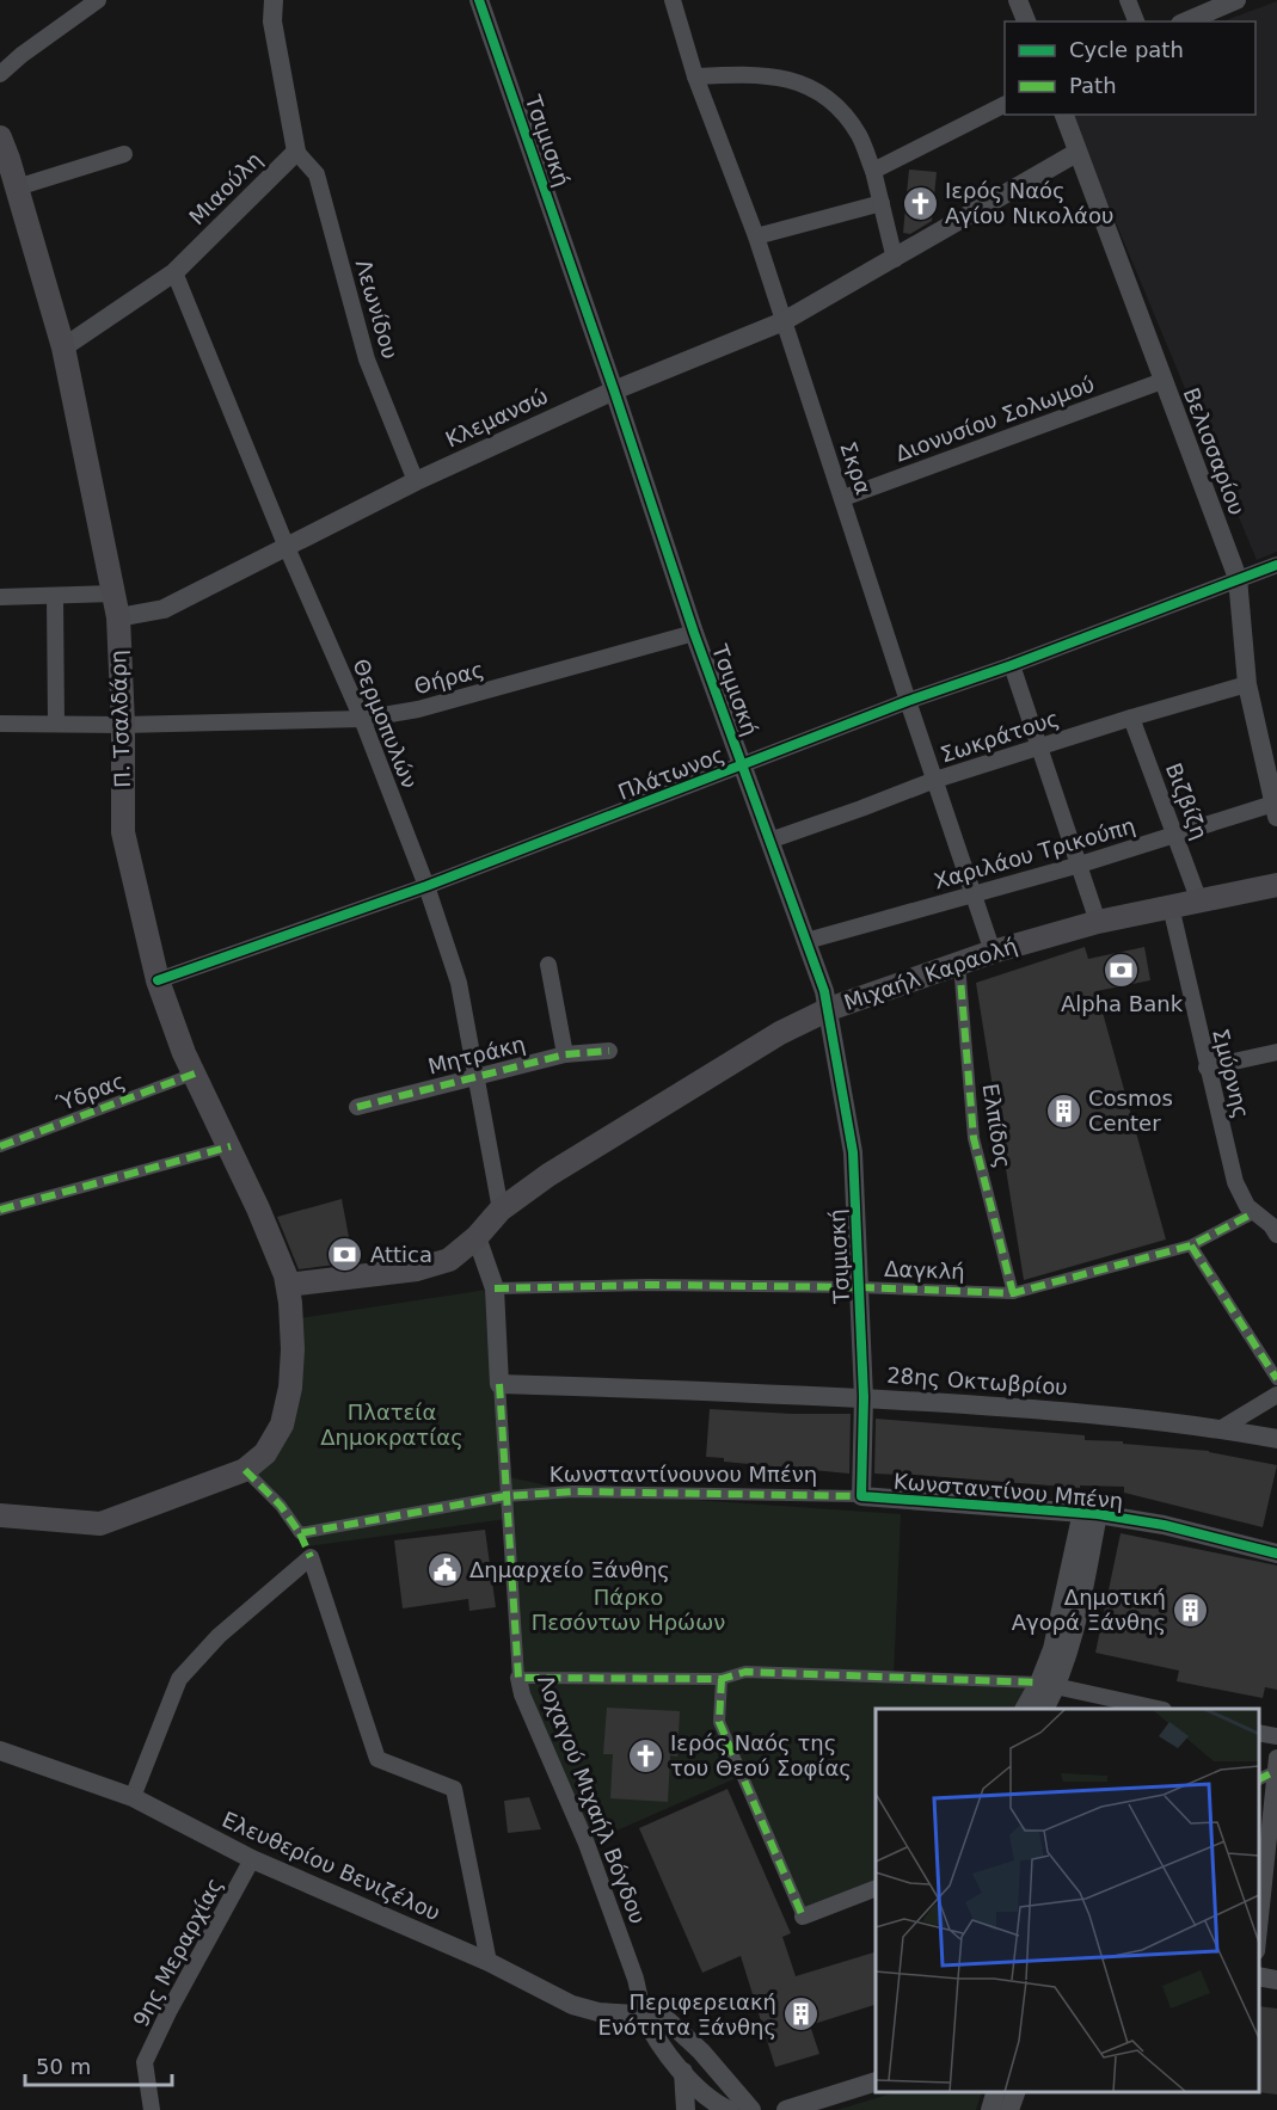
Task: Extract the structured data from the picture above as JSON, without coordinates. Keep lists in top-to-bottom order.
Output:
{
  "streets": {
    "main road": ["Π. Τσαλδάρη", "Μιχαήλ Καραολή"],
    "street": [
      "Τσιμισκή",
      "Μιαούλη",
      "Λεωνίδου",
      "Κλεμανσώ",
      "Διονυσίου Σολωμού",
      "Βελισσαρίου",
      "Σκρα",
      "Θήρας",
      "Θερμοπυλών",
      "Σωκράτους",
      "Πλάτωνος",
      "Βιζβίζη",
      "Χαριλάου Τρικούπη",
      "Μητράκη",
      "Σμύρνης",
      "Ύδρας",
      "Ελπίδος",
      "Δαγκλή",
      "28ης Οκτωβρίου",
      "Κωνσταντίνουνου Μπένη",
      "Κωνσταντίνου Μπένη",
      "Λοχαγού Μιχαήλ Βόγδου",
      "Ελευθερίου Βενιζέλου",
      "9ης Μεραρχίας"
    ]
  },
  "crossings": [
    ["Τσιμισκή", "Κλεμανσώ"],
    ["Τσιμισκή", "Θήρας"],
    ["Τσιμισκή", "Σωκράτους"],
    ["Τσιμισκή", "Πλάτωνος"],
    ["Τσιμισκή", "Χαριλάου Τρικούπη"],
    ["Τσιμισκή", "Μιχαήλ Καραολή"],
    ["Τσιμισκή", "Δαγκλή"],
    ["Τσιμισκή", "28ης Οκτωβρίου"],
    ["Τσιμισκή", "Κωνσταντίνουνου Μπένη"],
    ["Τσιμισκή", "Κωνσταντίνου Μπένη"],
    ["Μιαούλη", "Λεωνίδου"],
    ["Μιαούλη", "Π. Τσαλδάρη"],
    ["Μιαούλη", "Θερμοπυλών"],
    ["Λεωνίδου", "Κλεμανσώ"],
    ["Κλεμανσώ", "Βελισσαρίου"],
    ["Κλεμανσώ", "Σκρα"],
    ["Κλεμανσώ", "Π. Τσαλδάρη"],
    ["Κλεμανσώ", "Θερμοπυλών"],
    ["Διονυσίου Σολωμού", "Βελισσαρίου"],
    ["Διονυσίου Σολωμού", "Σκρα"],
    ["Βελισσαρίου", "Σωκράτους"],
    ["Βελισσαρίου", "Πλάτωνος"],
    ["Βελισσαρίου", "Χαριλάου Τρικούπη"],
    ["Σκρα", "Σωκράτους"],
    ["Σκρα", "Πλάτωνος"],
    ["Σκρα", "Χαριλάου Τρικούπη"],
    ["Σκρα", "Μιχαήλ Καραολή"],
    ["Θήρας", "Π. Τσαλδάρη"],
    ["Θήρας", "Θερμοπυλών"],
    ["Π. Τσαλδάρη", "Πλάτωνος"],
    ["Π. Τσαλδάρη", "Μιχαήλ Καραολή"],
    ["Π. Τσαλδάρη", "Ύδρας"],
    ["Θερμοπυλών", "Πλάτωνος"],
    ["Θερμοπυλών", "Μιχαήλ Καραολή"],
    ["Θερμοπυλών", "Μητράκη"],
    ["Σωκράτους", "Βιζβίζη"],
    ["Βιζβίζη", "Χαριλάου Τρικούπη"],
    ["Βιζβίζη", "Μιχαήλ Καραολή"],
    ["Μιχαήλ Καραολή", "Σμύρνης"],
    ["Μιχαήλ Καραολή", "Ελπίδος"],
    ["Σμύρνης", "Δαγκλή"],
    ["Ελπίδος", "Δαγκλή"],
    ["28ης Οκτωβρίου", "Λοχαγού Μιχαήλ Βόγδου"],
    ["Κωνσταντίνουνου Μπένη", "Κωνσταντίνου Μπένη"],
    ["Κωνσταντίνουνου Μπένη", "Λοχαγού Μιχαήλ Βόγδου"],
    ["Λοχαγού Μιχαήλ Βόγδου", "Ελευθερίου Βενιζέλου"],
    ["Ελευθερίου Βενιζέλου", "9ης Μεραρχίας"]
  ],
  "parks": ["Πλατεία Δημοκρατίας", "Πάρκο Πεσόντων Ηρώων"],
  "places": {
    "church": ["Ιερός Ναός Αγίου Νικολάου", "Ιερός Ναός της του Θεού Σοφίας"],
    "bank": ["Alpha Bank", "Attica"],
    "building": ["Cosmos Center", "Δημοτική Αγορά Ξάνθης", "Περιφερειακή Ενότητα Ξάνθης"],
    "public building": ["Δημαρχείο Ξάνθης"]
  },
  "legend": ["Cycle path", "Path"],
  "scale_bar": "50 m"
}
